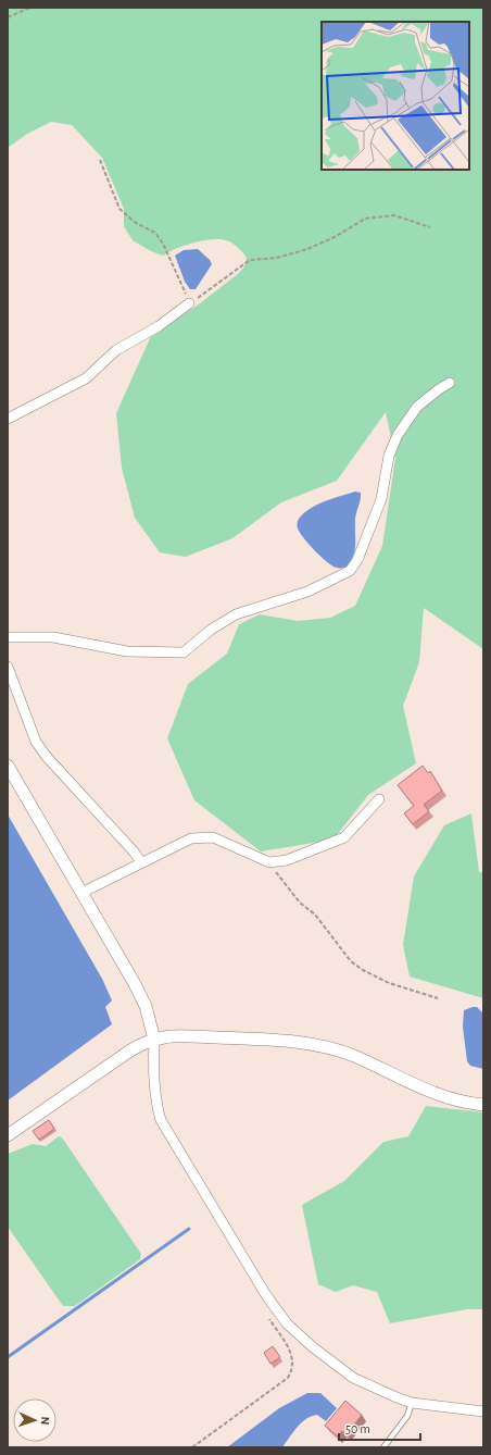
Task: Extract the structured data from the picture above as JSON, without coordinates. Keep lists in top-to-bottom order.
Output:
{
  "scale_bar": "50 m",
  "north": "right"
}
